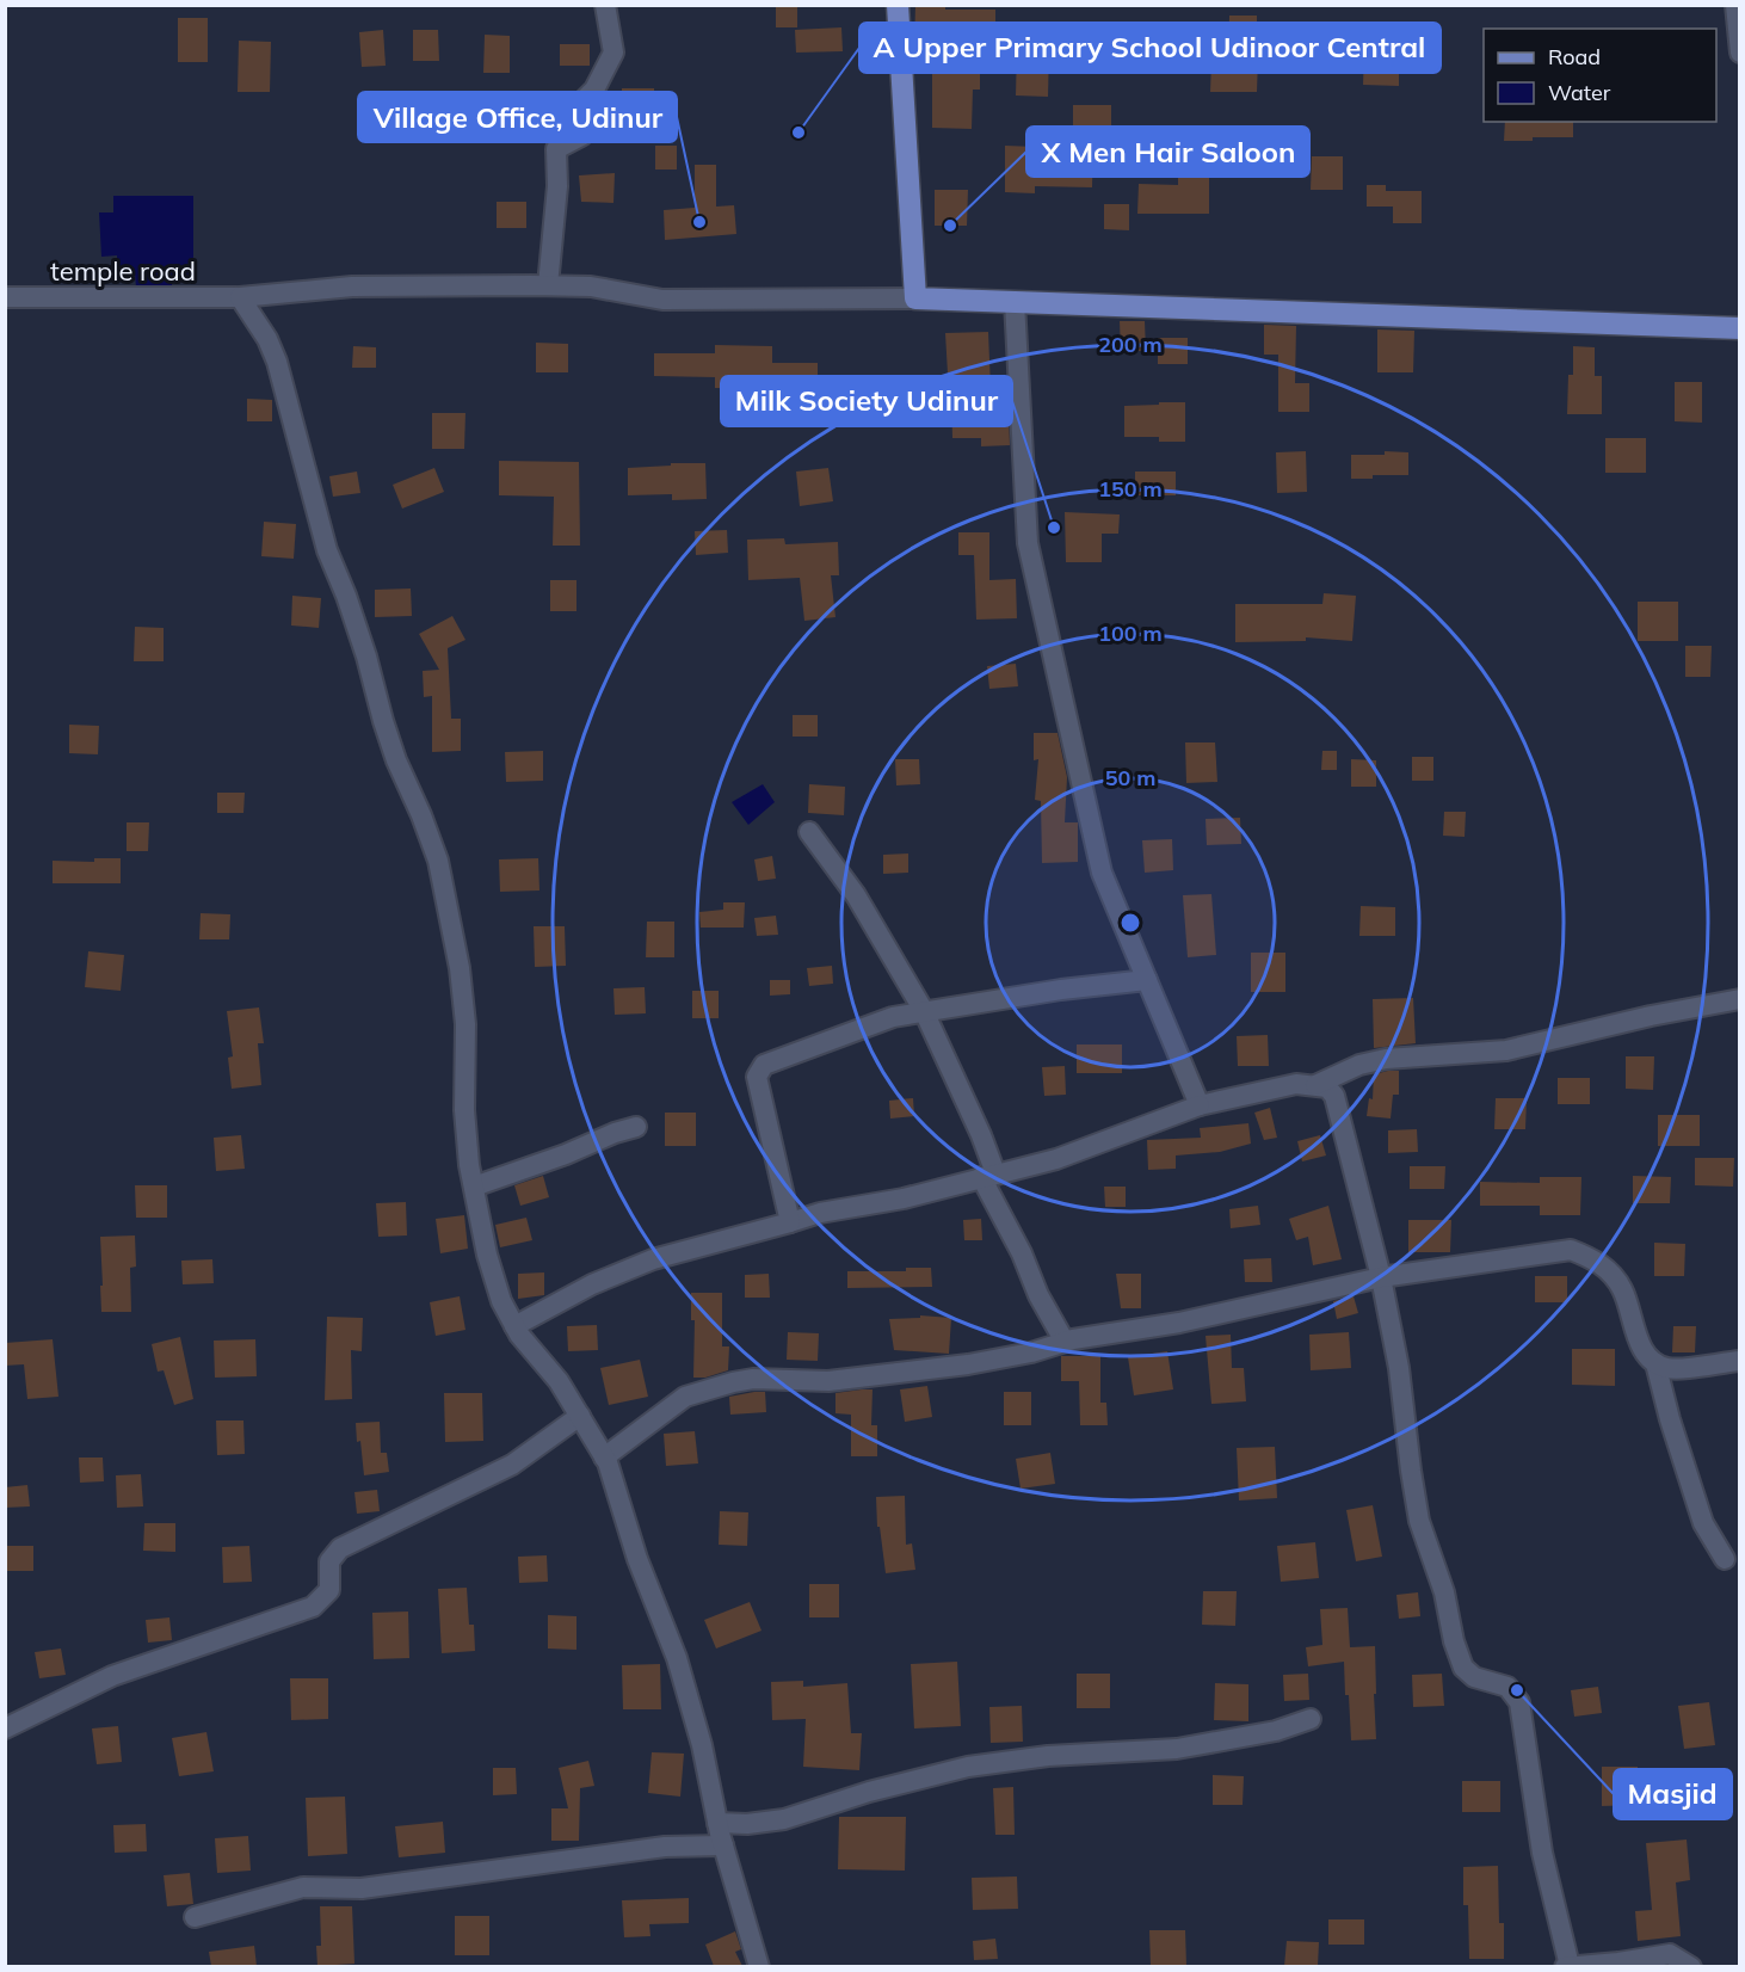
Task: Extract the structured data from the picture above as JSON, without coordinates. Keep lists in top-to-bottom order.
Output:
{
  "streets": {
    "street": ["temple road"]
  },
  "places": [
    "A Upper Primary School Udinoor Central",
    "Village Office, Udinur",
    "X Men Hair Saloon",
    "Milk Society Udinur",
    "Masjid"
  ],
  "legend": ["Road", "Water"],
  "rings": [
    "200 m",
    "150 m",
    "100 m",
    "50 m"
  ]
}
